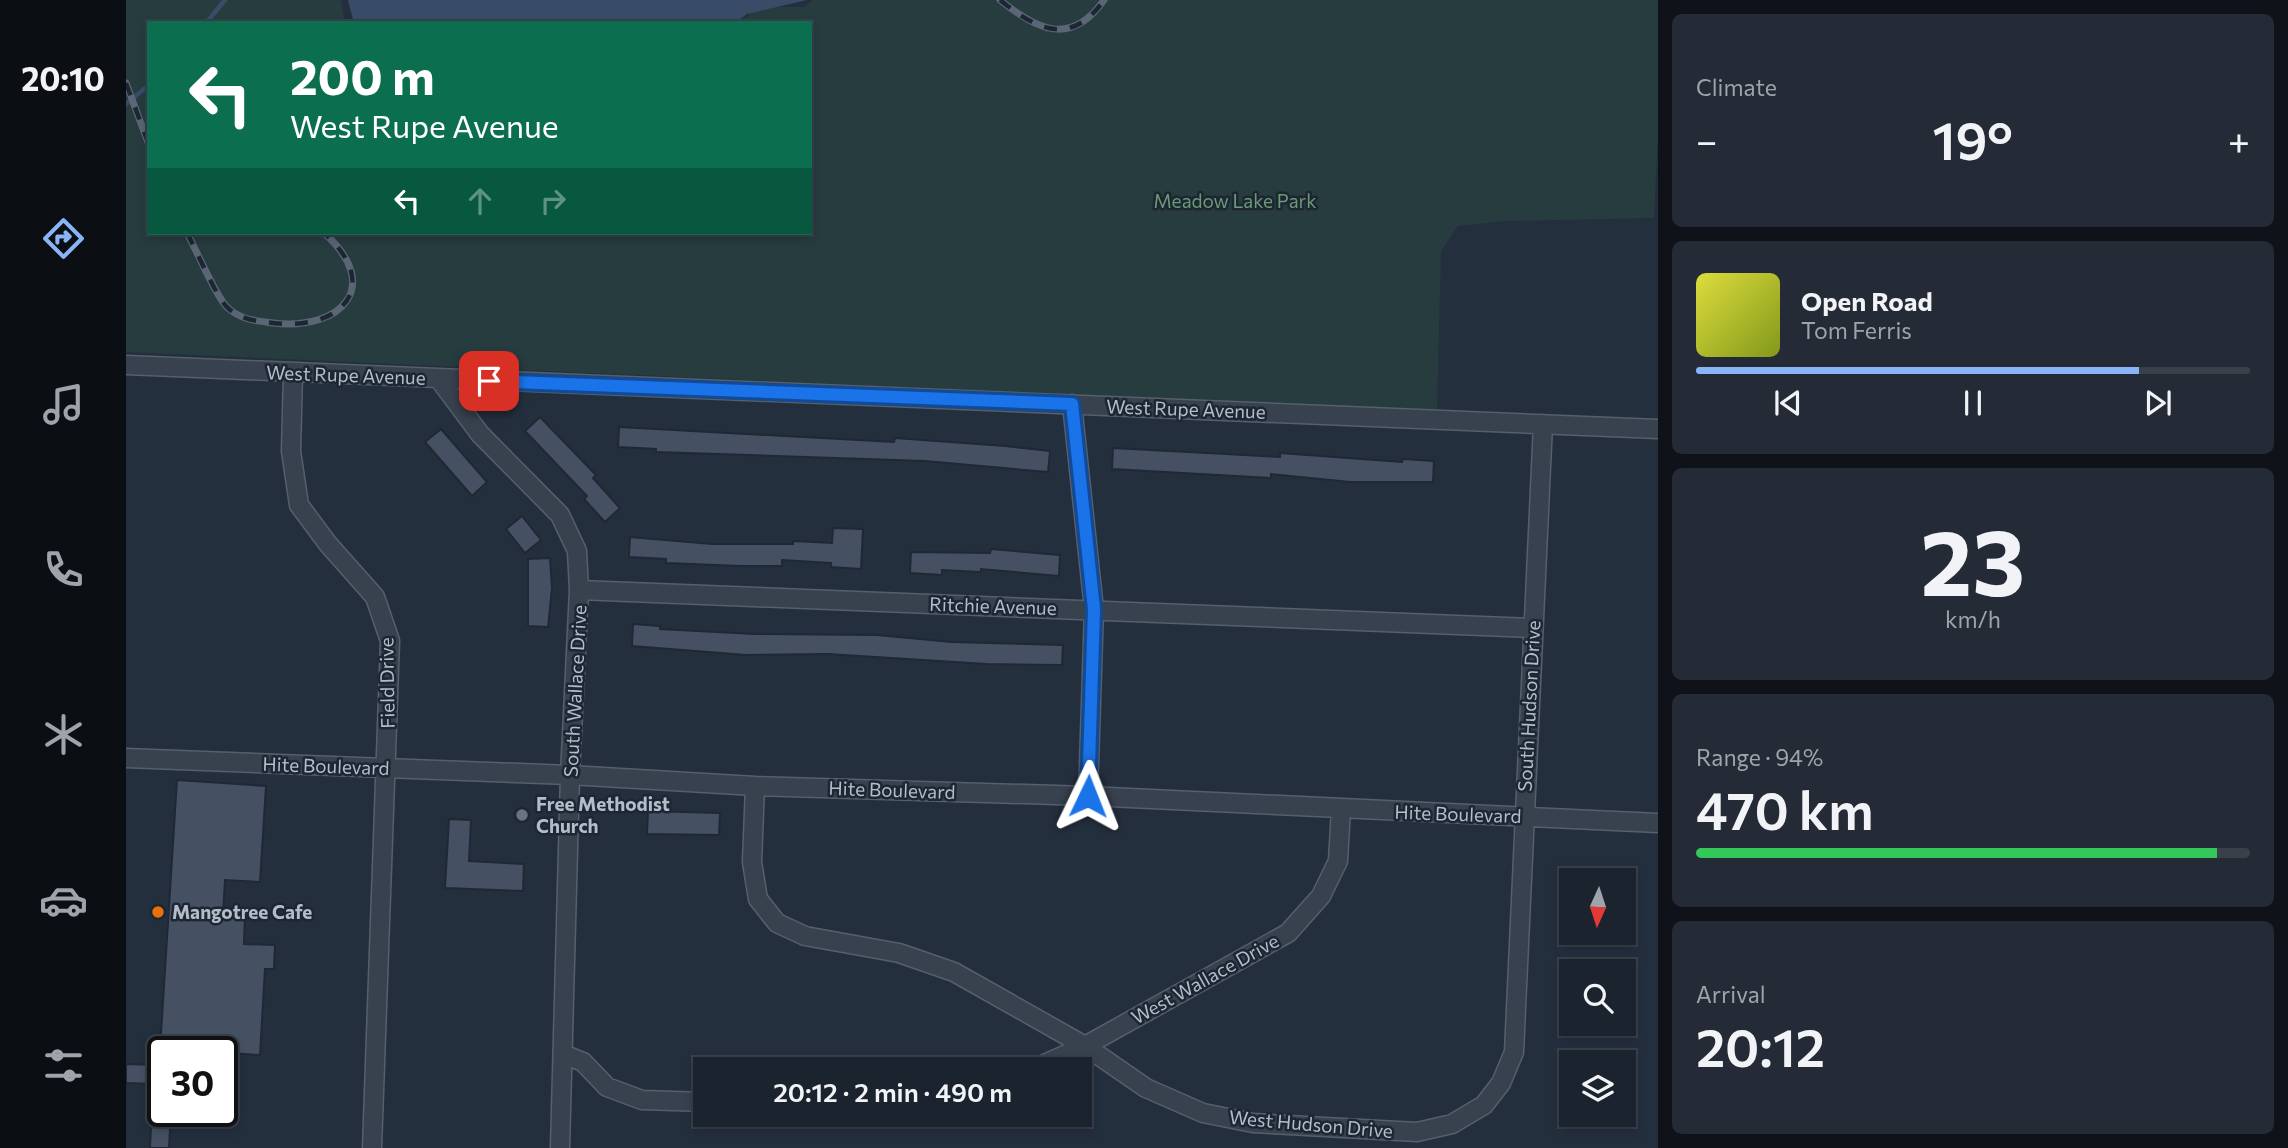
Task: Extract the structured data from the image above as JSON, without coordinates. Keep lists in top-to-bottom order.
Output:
{
  "streets": {
    "street": [
      "West Rupe Avenue",
      "Ritchie Avenue",
      "Field Drive",
      "South Wallace Drive",
      "South Hudson Drive",
      "Hite Boulevard",
      "West Wallace Drive",
      "West Hudson Drive"
    ]
  },
  "crossings": [
    ["West Rupe Avenue", "Field Drive"],
    ["West Rupe Avenue", "South Wallace Drive"],
    ["West Rupe Avenue", "South Hudson Drive"],
    ["Ritchie Avenue", "South Wallace Drive"],
    ["Ritchie Avenue", "South Hudson Drive"],
    ["Field Drive", "Hite Boulevard"],
    ["South Wallace Drive", "Hite Boulevard"],
    ["South Hudson Drive", "Hite Boulevard"],
    ["South Hudson Drive", "West Hudson Drive"],
    ["Hite Boulevard", "West Wallace Drive"],
    ["Hite Boulevard", "West Hudson Drive"],
    ["West Wallace Drive", "West Hudson Drive"]
  ],
  "parks": ["Meadow Lake Park"],
  "places": ["Free Methodist Church", "Mangotree Cafe"],
  "north": "bottom",
  "page": {
    "tabs": "20:10",
    "tile": [
      "Climate",
      ["23", "km/h"],
      ["Range · 94%", "470 km"],
      ["Arrival", "20:12"]
    ],
    "turn": ["200 m", "West Rupe Avenue"],
    "heat": ["−", "19°", "+"],
    "song": ["Open Road", "Tom Ferris"],
    "limit": "30",
    "trip": "20:12 · 2 min · 490 m"
  }
}
